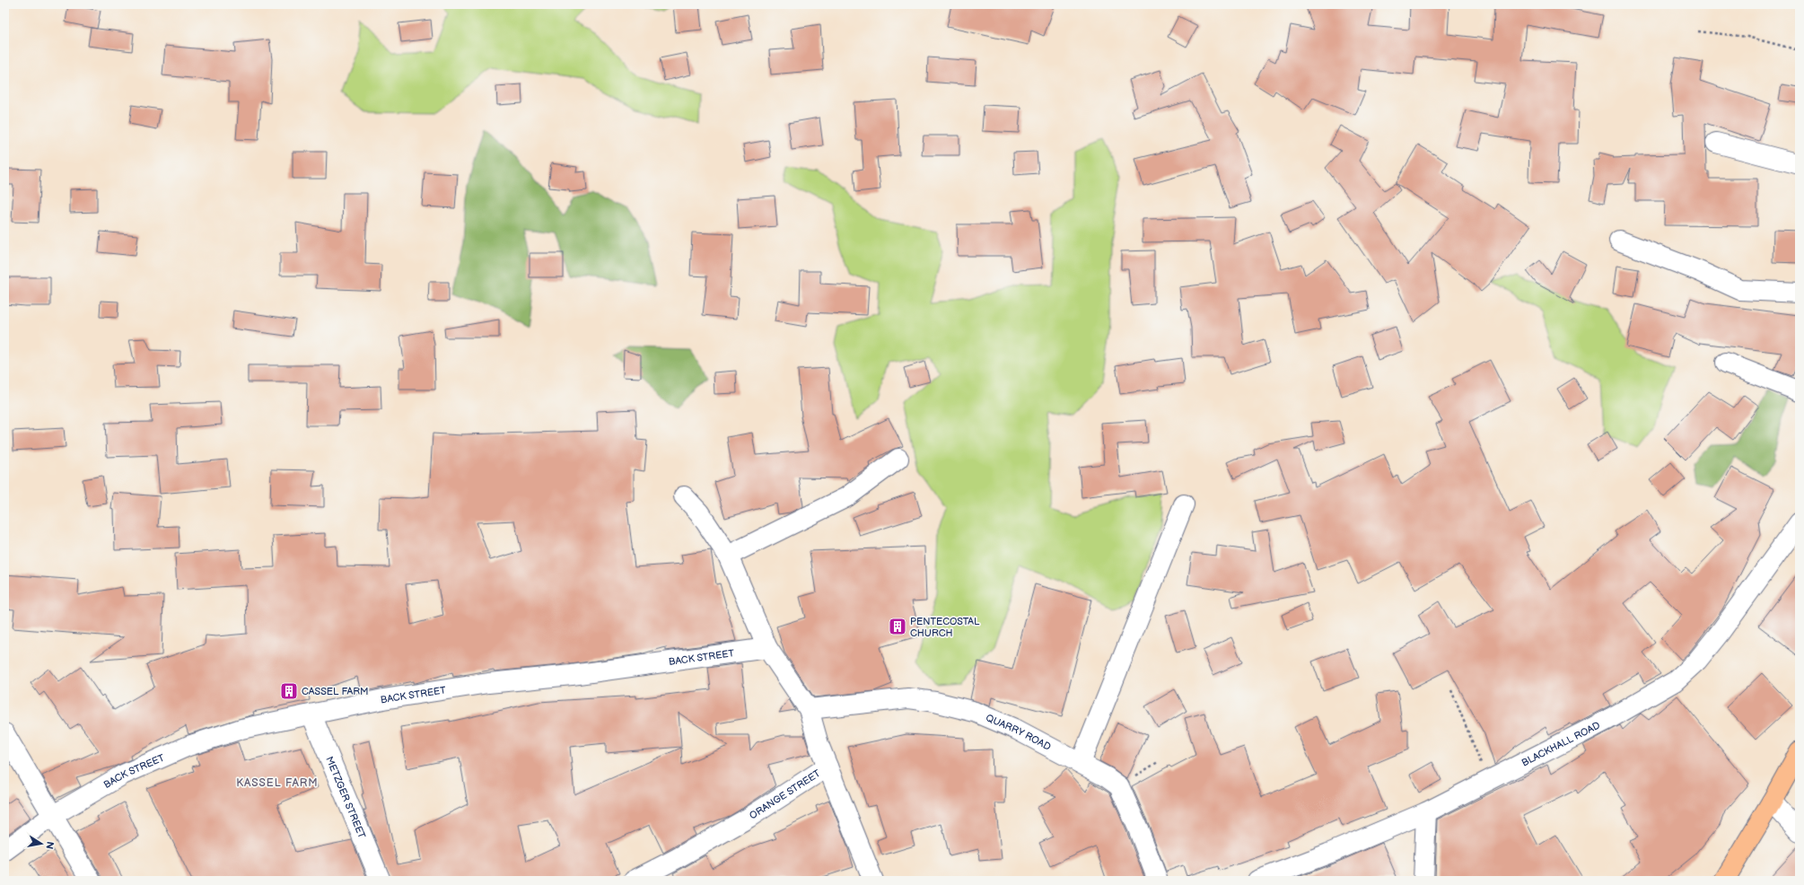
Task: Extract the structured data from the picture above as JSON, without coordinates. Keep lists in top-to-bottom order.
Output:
{
  "streets": {
    "street": [
      "BACK STREET",
      "QUARRY ROAD",
      "BLACKHALL ROAD",
      "ORANGE STREET",
      "METZGER STREET"
    ]
  },
  "crossings": [
    ["BACK STREET", "METZGER STREET"]
  ],
  "districts": ["KASSEL FARM"],
  "places": {
    "building": ["PENTECOSTAL CHURCH", "CASSEL FARM"]
  },
  "north": "right"
}
